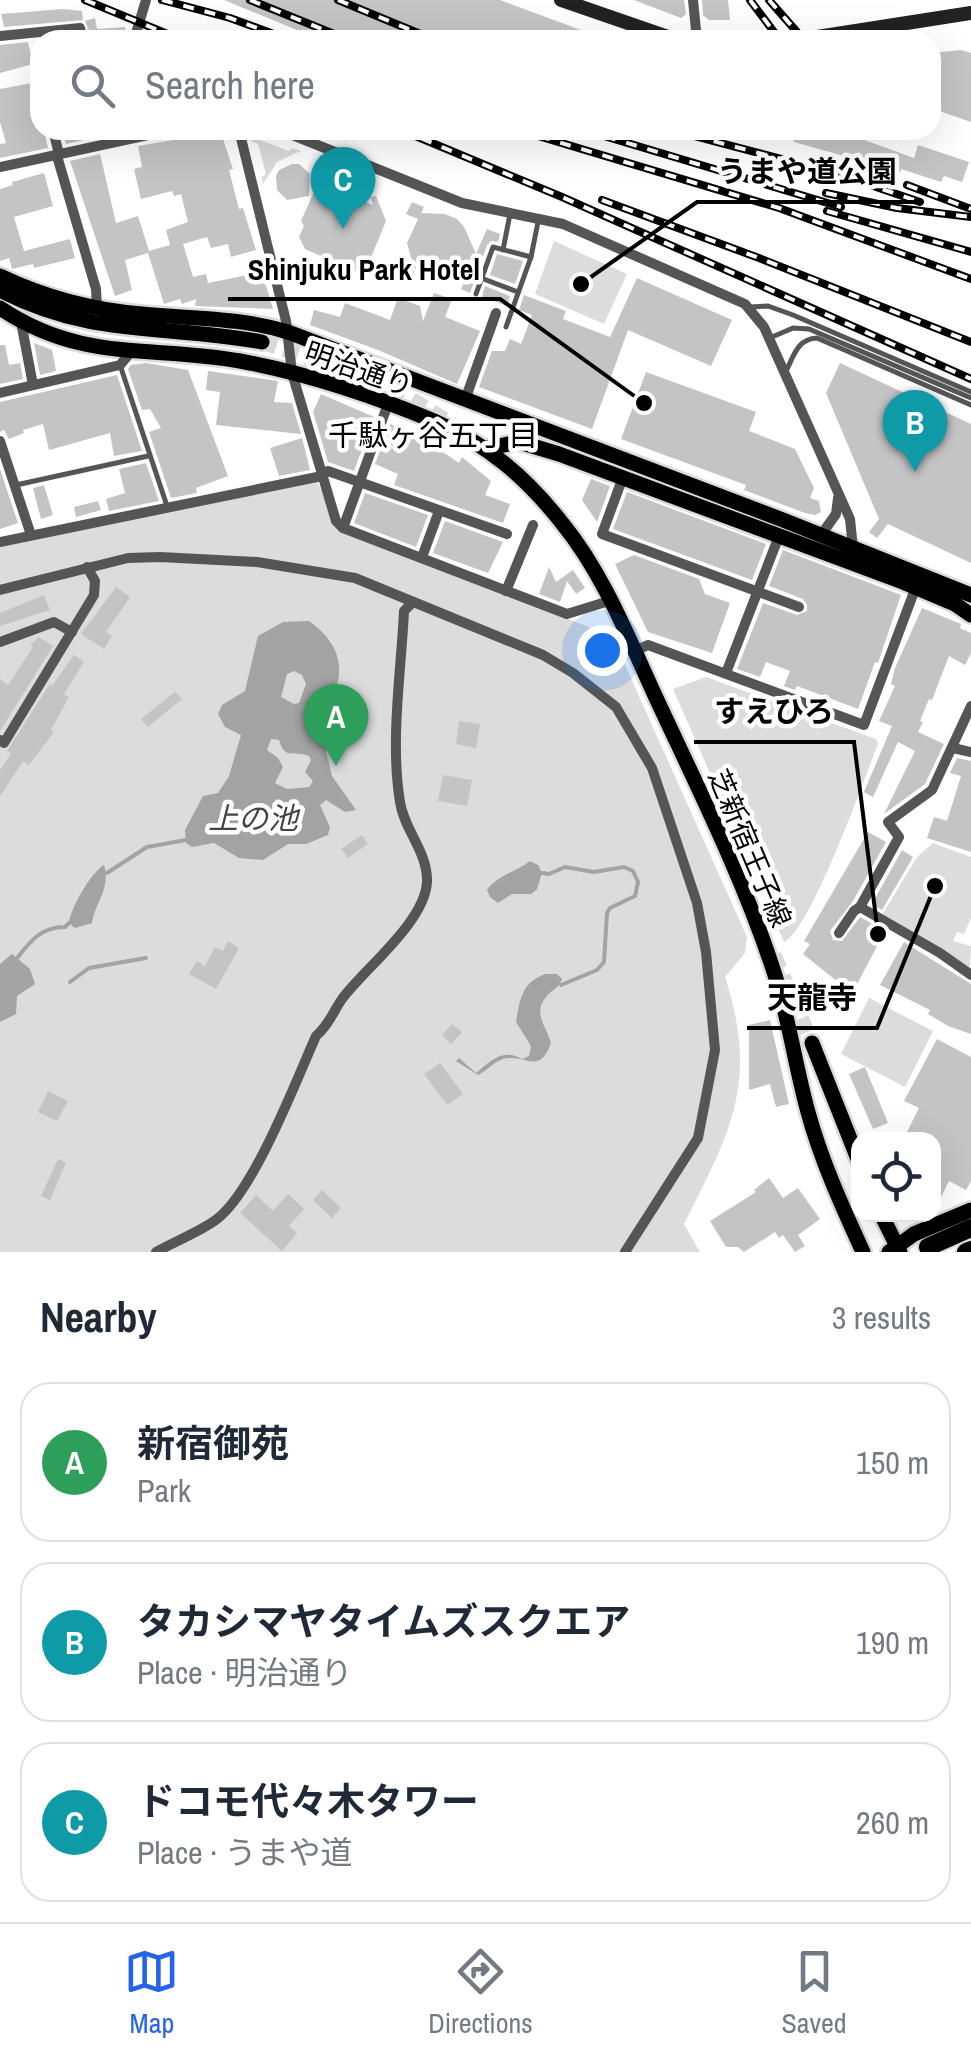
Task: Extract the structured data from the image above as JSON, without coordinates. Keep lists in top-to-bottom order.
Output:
{
  "streets": {
    "main road": ["明治通り", "芝新宿王子線"]
  },
  "crossings": [
    ["明治通り", "芝新宿王子線"]
  ],
  "districts": ["千駄ヶ谷五丁目"],
  "water": ["上の池"],
  "places": [
    "うまや道公園",
    "Shinjuku Park Hotel",
    "天龍寺",
    "すえひろ"
  ],
  "page": {
    "search": "Search here",
    "pins": ["C", "B", "A"],
    "heading": ["Nearby", "3 results"],
    "list": [
      {
        "mark": "A",
        "name": "新宿御苑",
        "note": "Park",
        "value": "150 m"
      },
      {
        "mark": "B",
        "name": "タカシマヤタイムズスクエア",
        "note": "Place · 明治通り",
        "value": "190 m"
      },
      {
        "mark": "C",
        "name": "ドコモ代々木タワー",
        "note": "Place · うまや道",
        "value": "260 m"
      }
    ],
    "nav": ["Map", "Directions", "Saved"]
  }
}
